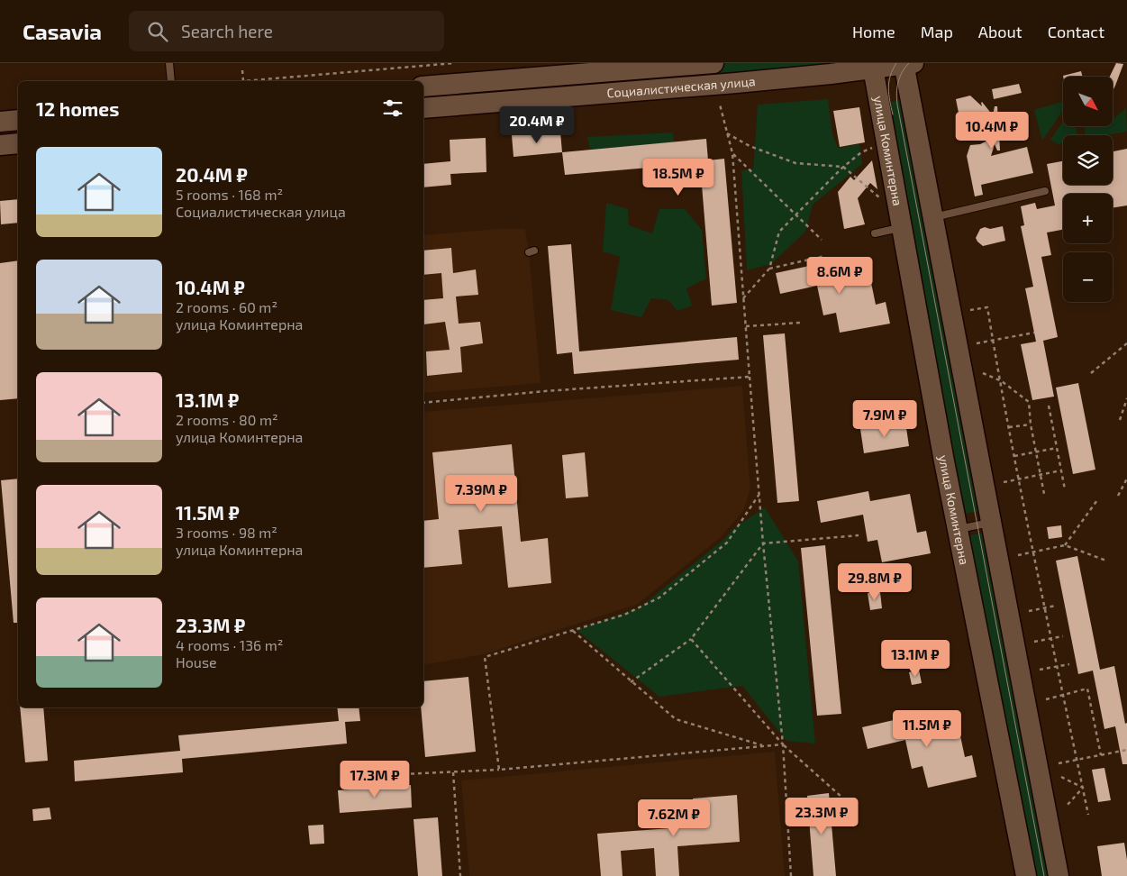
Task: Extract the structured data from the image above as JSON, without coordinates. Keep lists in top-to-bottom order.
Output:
{
  "streets": {
    "street": ["Социалистическая улица", "улица Коминтерна"]
  },
  "crossings": [
    ["Социалистическая улица", "улица Коминтерна"]
  ],
  "north": "bottom right",
  "page": {
    "header": "Casavia",
    "search": "Search here",
    "nav": [
      "Home",
      "Map",
      "About",
      "Contact"
    ],
    "map_buttons": ["+", "−"],
    "heading": "12 homes",
    "price": [
      "20.4M ₽",
      "10.4M ₽",
      "18.5M ₽",
      "8.6M ₽",
      "7.9M ₽",
      "7.39M ₽",
      "29.8M ₽",
      "13.1M ₽",
      "11.5M ₽",
      "17.3M ₽",
      "23.3M ₽",
      "7.62M ₽"
    ],
    "list": [
      {
        "name": "20.4M ₽",
        "note": "5 rooms · 168 m² · Социалистическая улица"
      },
      {
        "name": "10.4M ₽",
        "note": "2 rooms · 60 m² · улица Коминтерна"
      },
      {
        "name": "13.1M ₽",
        "note": "2 rooms · 80 m² · улица Коминтерна"
      },
      {
        "name": "11.5M ₽",
        "note": "3 rooms · 98 m² · улица Коминтерна"
      },
      {
        "name": "23.3M ₽",
        "note": "4 rooms · 136 m² · House"
      }
    ]
  }
}
